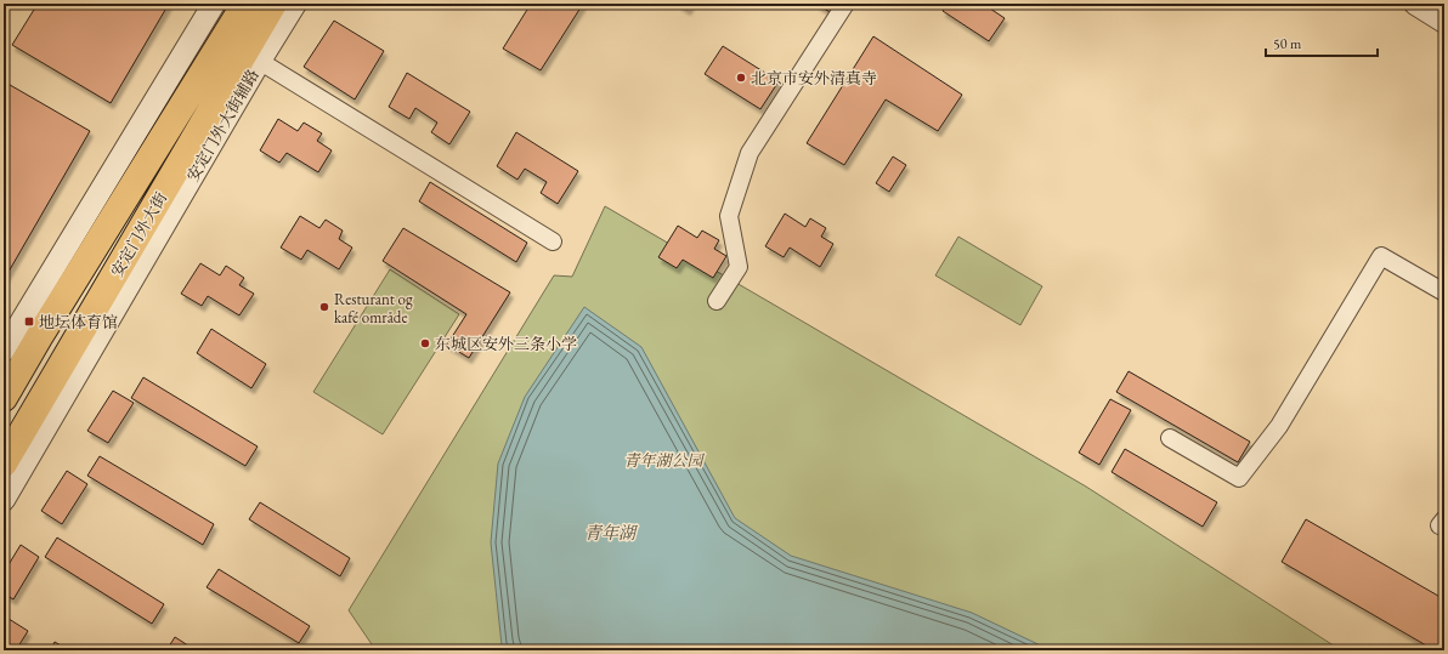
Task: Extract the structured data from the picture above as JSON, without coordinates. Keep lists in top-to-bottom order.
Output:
{
  "streets": {
    "main road": ["安定门外大街"],
    "street": ["安定门外大街辅路"]
  },
  "crossings": [
    ["安定门外大街辅路", "安定门外大街"]
  ],
  "water": ["青年湖"],
  "parks": ["青年湖公园"],
  "places": {
    "other": ["北京市安外清真寺", "Resturant og kafé område", "东城区安外三条小学"],
    "transit": ["地坛体育馆"]
  },
  "scale_bar": "50 m"
}
